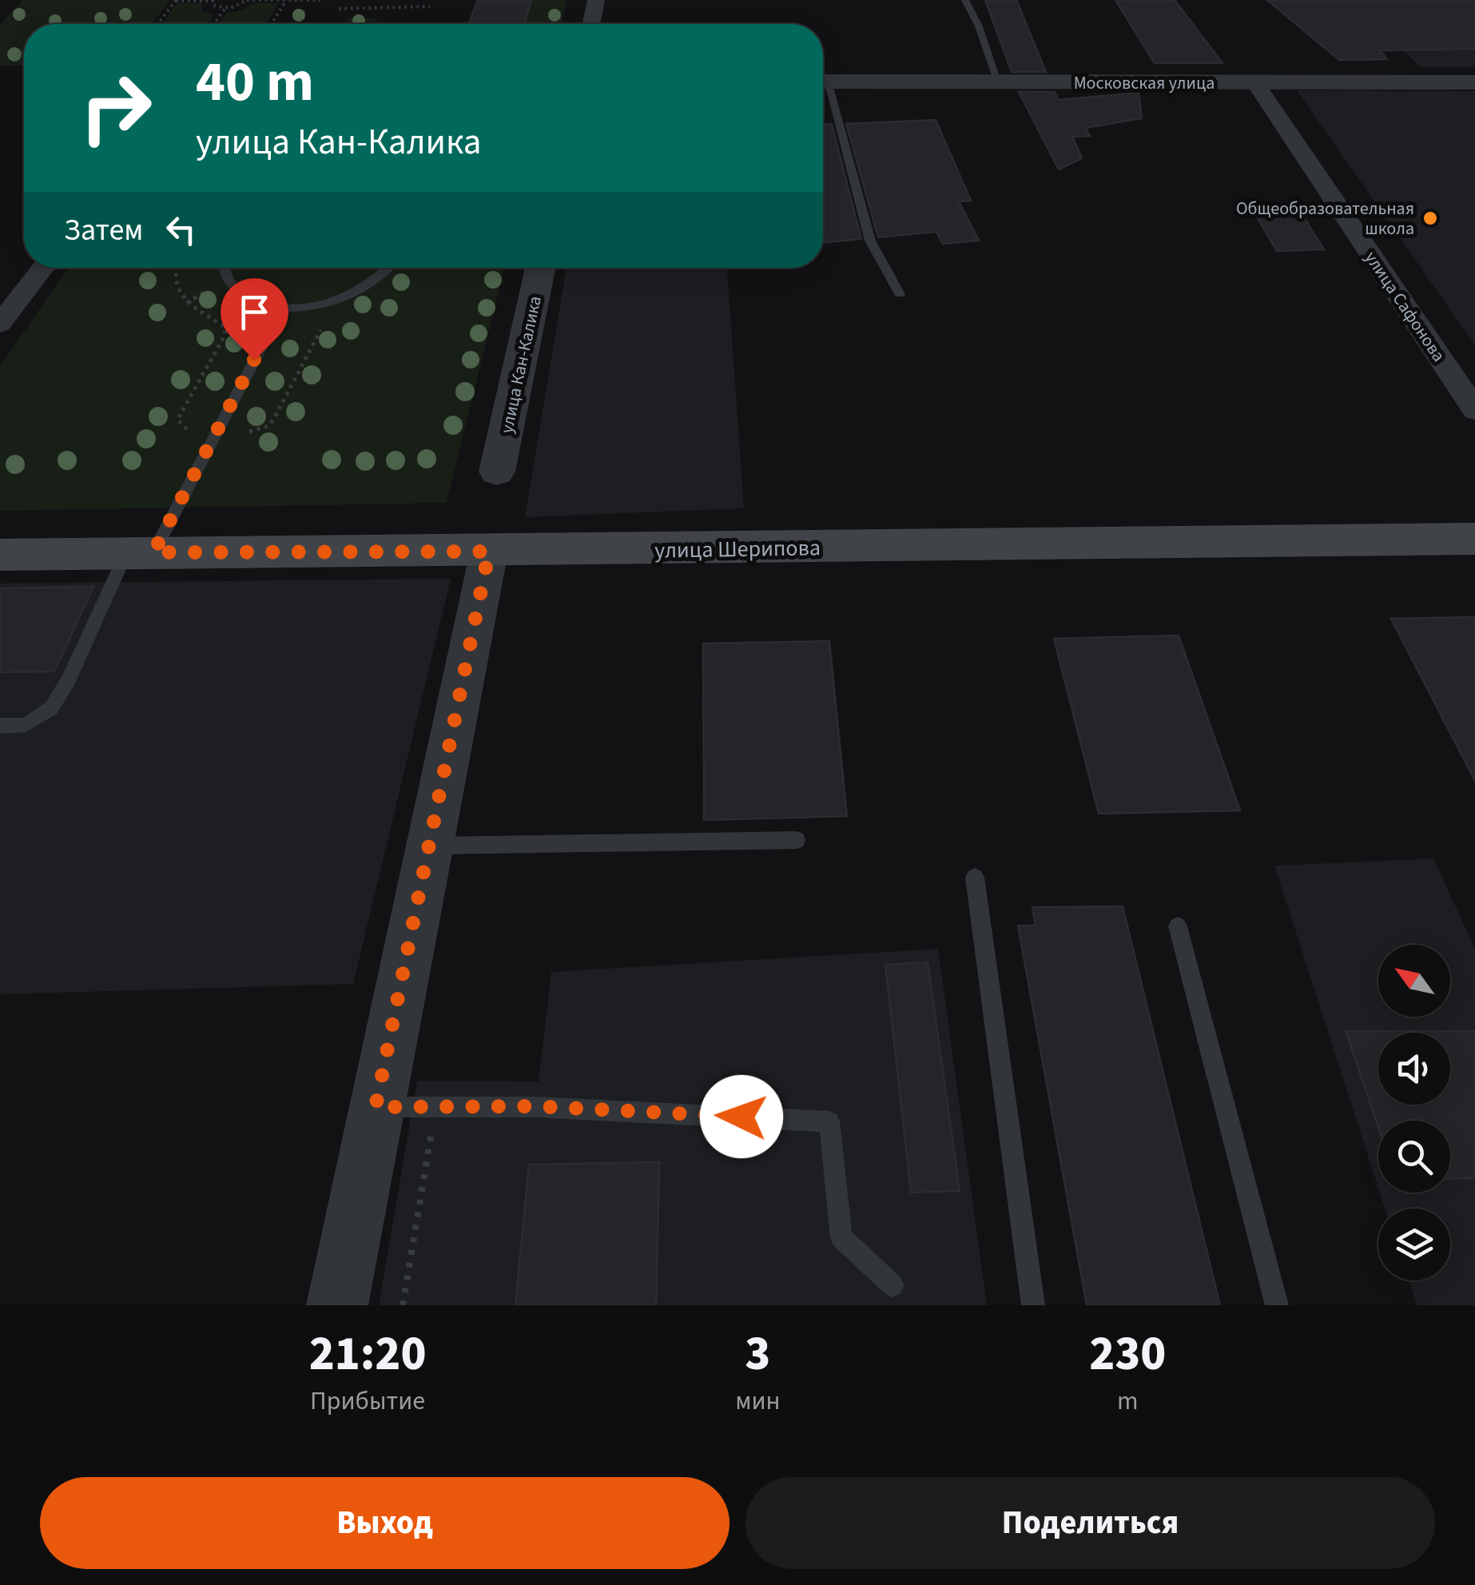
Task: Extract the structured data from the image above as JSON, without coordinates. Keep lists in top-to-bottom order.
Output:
{
  "streets": {
    "main road": ["улица Шерипова"],
    "street": ["Московская улица", "улица Сафонова", "улица Кан-Калика"]
  },
  "crossings": [
    ["Московская улица", "улица Сафонова"]
  ],
  "places": ["Общеобразовательная школа"],
  "north": "top left",
  "page": {
    "turn": ["40 m", "улица Кан-Калика"],
    "then": "Затем",
    "eta": [
      "21:20",
      "Прибытие",
      "3",
      "мин",
      "230",
      "m"
    ],
    "buttons": ["Выход", "Поделиться"]
  }
}
